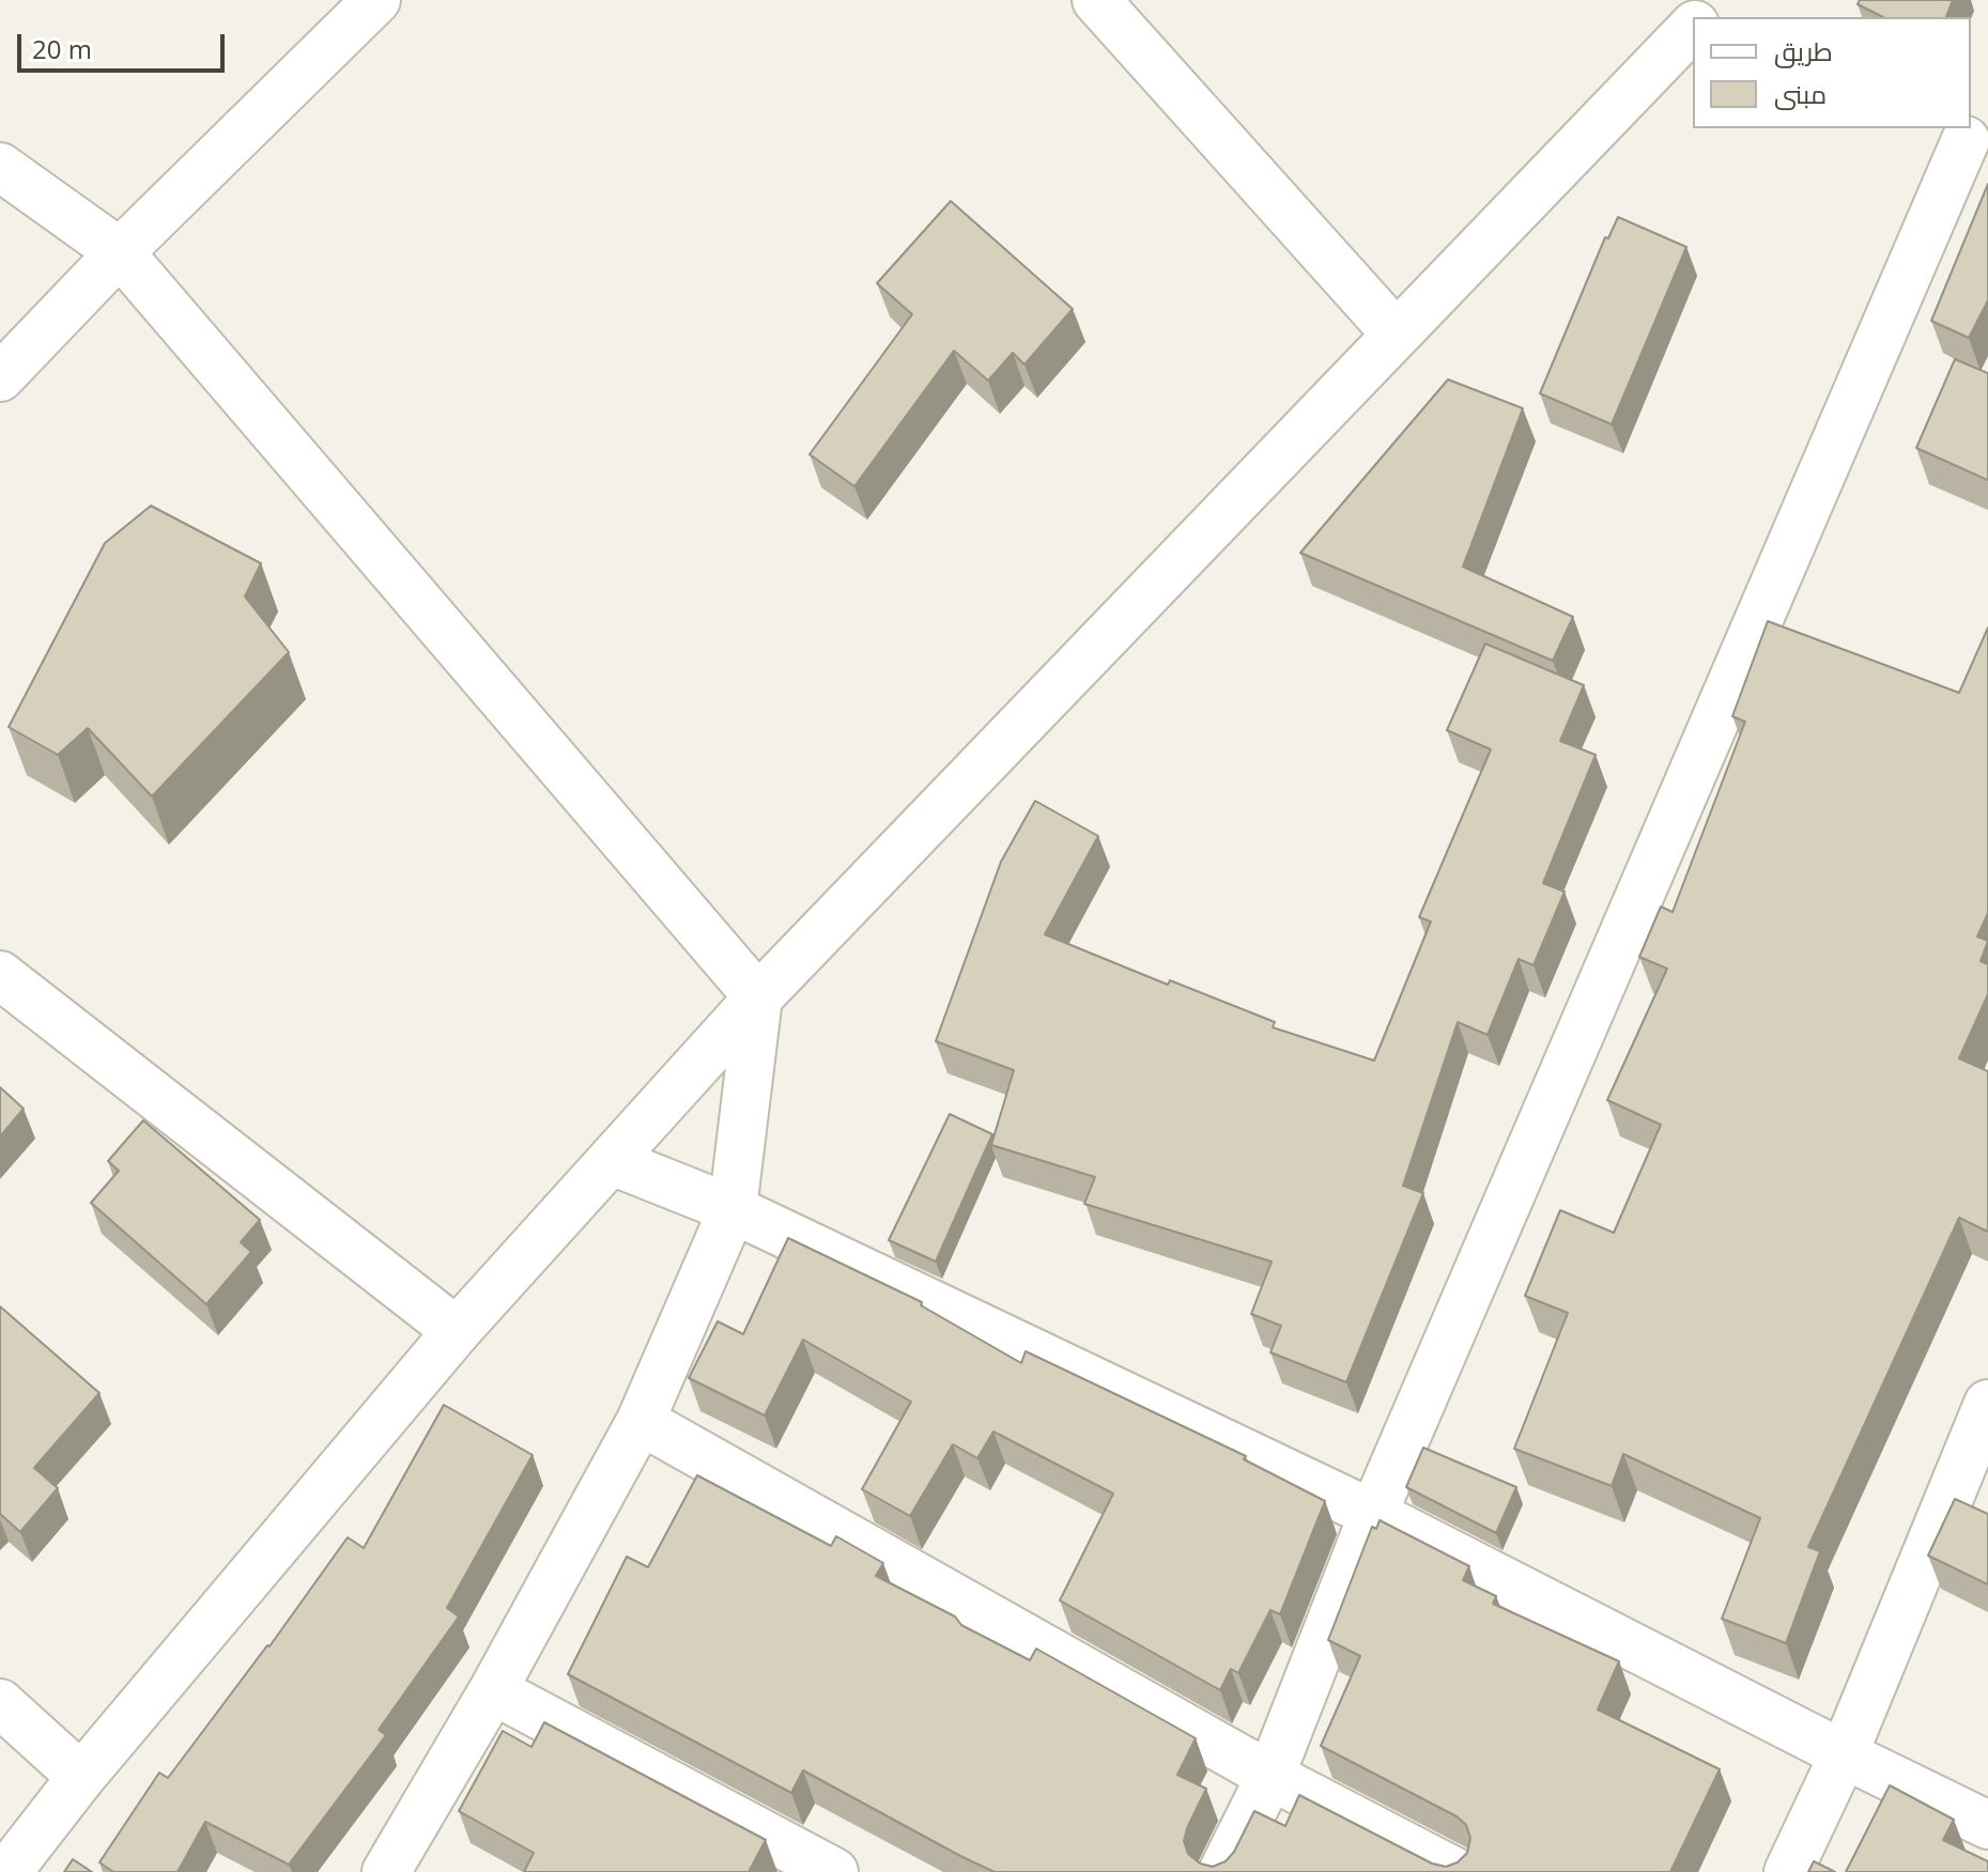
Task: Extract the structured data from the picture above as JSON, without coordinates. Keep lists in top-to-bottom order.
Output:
{
  "legend": ["طريق", "مبنى"],
  "scale_bar": "20 m"
}
